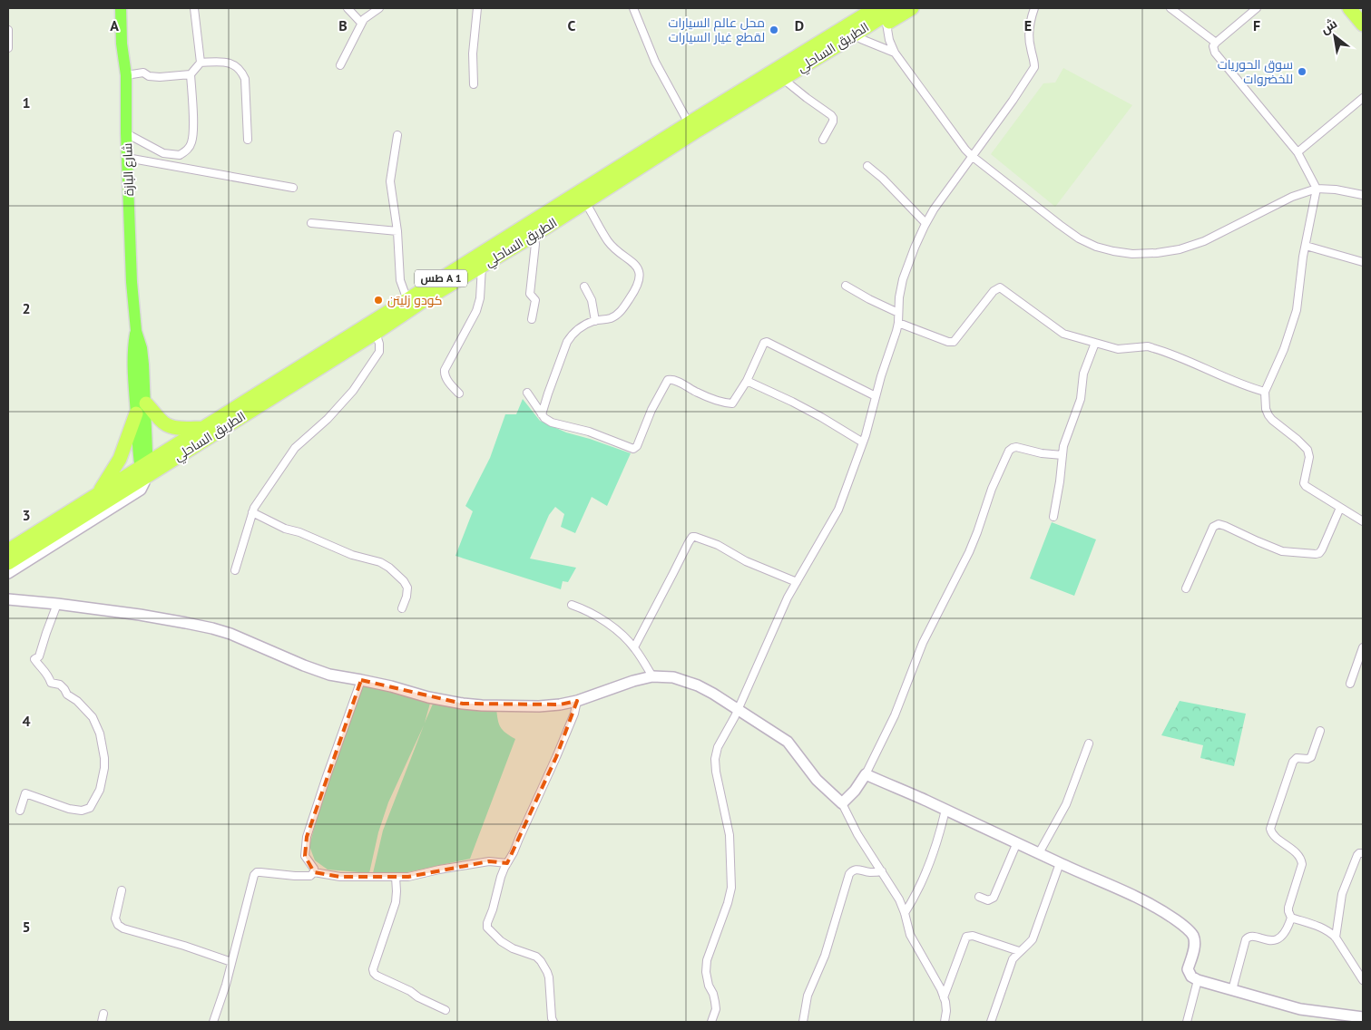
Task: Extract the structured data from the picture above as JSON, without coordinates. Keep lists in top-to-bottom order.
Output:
{
  "streets": {
    "highway": ["الطريق الساحلي", "طس A 1"],
    "main road": ["شارع البازة"]
  },
  "crossings": [
    ["الطريق الساحلي", "شارع البازة"]
  ],
  "places": ["محل عالم السيارات لقطع غيار السيارات", "سوق الحوريات للخضروات", "كودو زليتن"],
  "north": "top left",
  "grid": {
    "columns": [
      "A",
      "B",
      "C",
      "D",
      "E",
      "F"
    ],
    "rows": [
      "1",
      "2",
      "3",
      "4",
      "5"
    ]
  }
}
